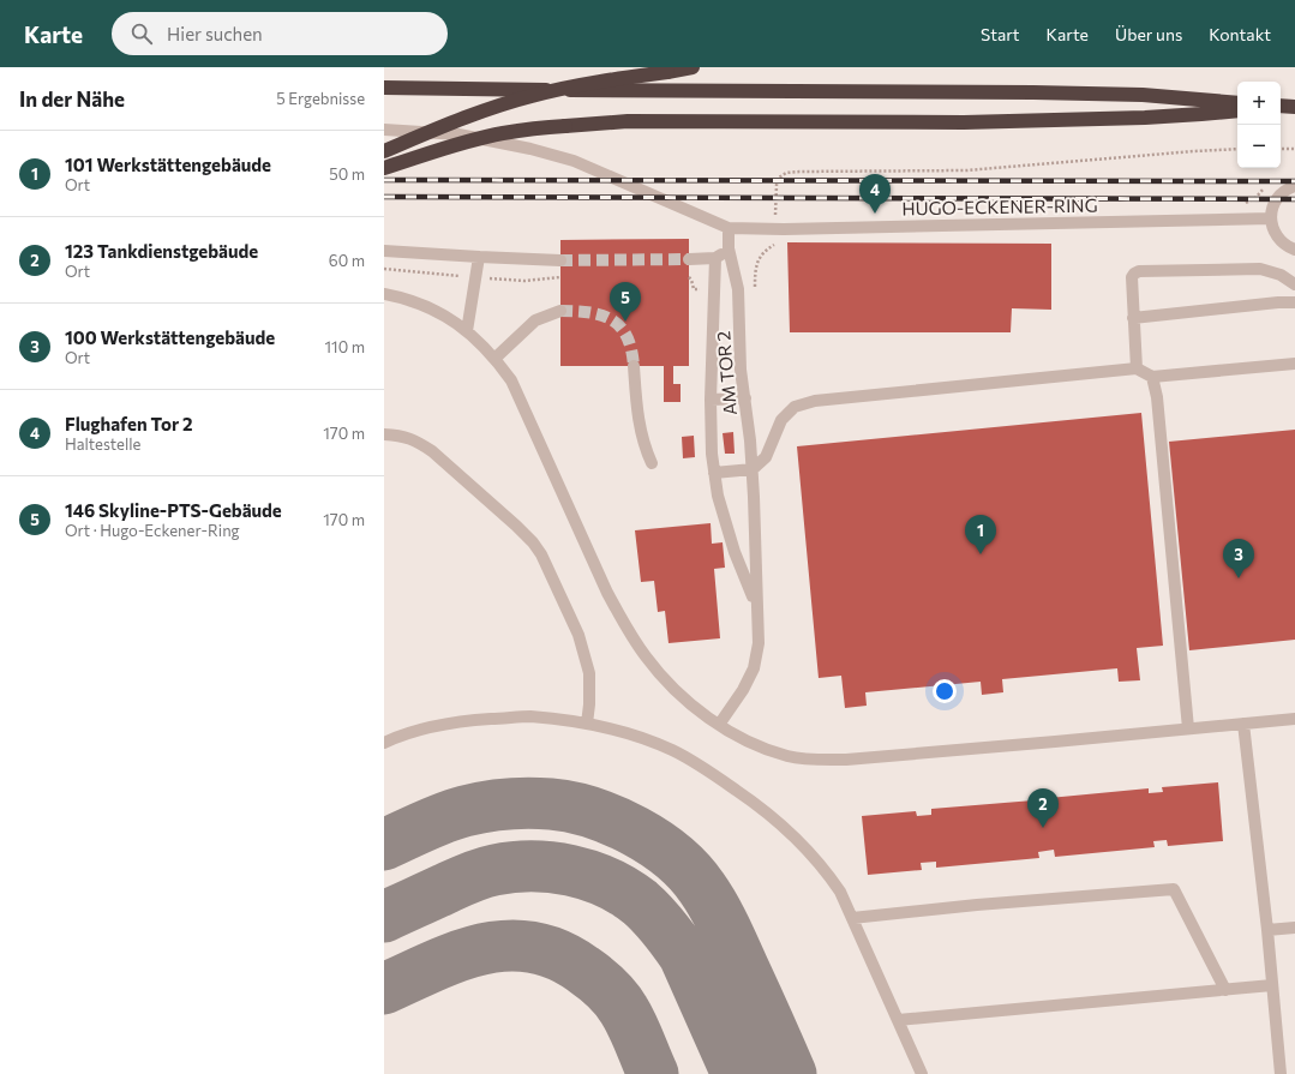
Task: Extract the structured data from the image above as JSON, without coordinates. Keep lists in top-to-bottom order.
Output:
{
  "streets": {
    "street": ["HUGO-ECKENER-RING", "AM TOR 2"]
  },
  "page": {
    "header": "Karte",
    "search": "Hier suchen",
    "nav": [
      "Start",
      "Karte",
      "Über uns",
      "Kontakt"
    ],
    "heading": ["In der Nähe", "5 Ergebnisse"],
    "map_buttons": ["+", "−"],
    "list": [
      {
        "mark": "1",
        "name": "101 Werkstättengebäude",
        "note": "Ort",
        "value": "50 m"
      },
      {
        "mark": "2",
        "name": "123 Tankdienstgebäude",
        "note": "Ort",
        "value": "60 m"
      },
      {
        "mark": "3",
        "name": "100 Werkstättengebäude",
        "note": "Ort",
        "value": "110 m"
      },
      {
        "mark": "4",
        "name": "Flughafen Tor 2",
        "note": "Haltestelle",
        "value": "170 m"
      },
      {
        "mark": "5",
        "name": "146 Skyline-PTS-Gebäude",
        "note": "Ort · Hugo-Eckener-Ring",
        "value": "170 m"
      }
    ],
    "pins": [
      "4",
      "5",
      "1",
      "3",
      "2"
    ]
  }
}
